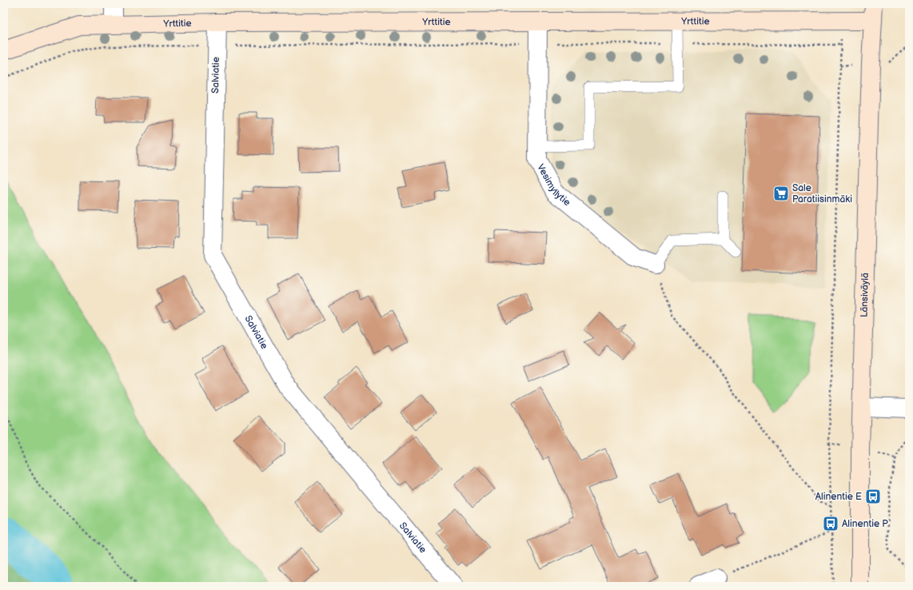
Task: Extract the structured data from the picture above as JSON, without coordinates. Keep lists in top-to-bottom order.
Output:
{
  "streets": {
    "street": [
      "Yrttitie",
      "Salviatie",
      "Vesimyllytie",
      "Länsiväylä"
    ]
  },
  "crossings": [
    ["Yrttitie", "Salviatie"],
    ["Yrttitie", "Vesimyllytie"],
    ["Yrttitie", "Länsiväylä"]
  ],
  "places": {
    "supermarket": ["Sale Paratiisinmäki"],
    "bus stop": ["Alinentie E", "Alinentie P"]
  }
}
